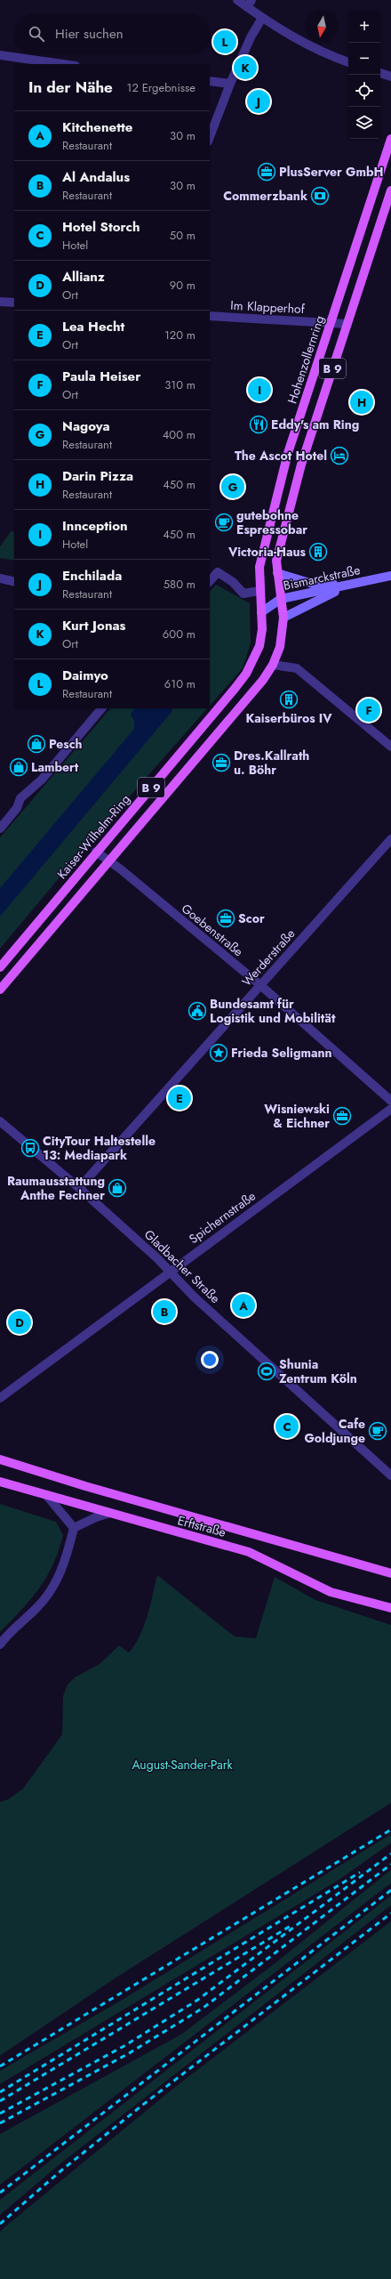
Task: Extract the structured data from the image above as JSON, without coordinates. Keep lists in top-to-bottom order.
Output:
{
  "streets": {
    "main road": [
      "Hohenzollernring",
      "B 9",
      "Bismarckstraße",
      "Kaiser-Wilhelm-Ring",
      "Erftstraße"
    ],
    "street": [
      "Im Klapperhof",
      "Goebenstraße",
      "Werderstraße",
      "Spichernstraße",
      "Gladbacher Straße"
    ]
  },
  "crossings": [
    ["Im Klapperhof", "Hohenzollernring"],
    ["Im Klapperhof", "B 9"],
    ["Hohenzollernring", "Kaiser-Wilhelm-Ring"],
    ["B 9", "Bismarckstraße"],
    ["B 9", "Goebenstraße"],
    ["Bismarckstraße", "Kaiser-Wilhelm-Ring"],
    ["Kaiser-Wilhelm-Ring", "Goebenstraße"],
    ["Goebenstraße", "Werderstraße"],
    ["Werderstraße", "Gladbacher Straße"],
    ["Spichernstraße", "Gladbacher Straße"]
  ],
  "parks": ["August-Sander-Park"],
  "places": {
    "office": [
      "PlusServer GmbH",
      "Dres.Kallrath u. Böhr",
      "Scor",
      "Wisniewski & Eichner"
    ],
    "bank": ["Commerzbank"],
    "restaurant": ["Eddy's am Ring"],
    "hotel": ["The Ascot Hotel"],
    "cafe": ["gutebohne Espressobar", "Cafe Goldjunge"],
    "building": ["Victoria-Haus", "Kaiserbüros IV"],
    "shop": ["Pesch", "Lambert", "Raumausstattung Anthe Fechner"],
    "public building": ["Bundesamt für Logistik und Mobilität"],
    "place": ["Frieda Seligmann"],
    "bus stop": ["CityTour Haltestelle 13: Mediapark"],
    "sports": ["Shunia Zentrum Köln"]
  },
  "north": "bottom",
  "page": {
    "map_buttons": ["+", "−"],
    "search": "Hier suchen",
    "pins": [
      "L",
      "K",
      "J",
      "I",
      "H",
      "G",
      "F",
      "E",
      "A",
      "B",
      "D",
      "C"
    ],
    "heading": ["In der Nähe", "12 Ergebnisse"],
    "list": [
      {
        "mark": "A",
        "name": "Kitchenette",
        "note": "Restaurant",
        "value": "30 m"
      },
      {
        "mark": "B",
        "name": "Al Andalus",
        "note": "Restaurant",
        "value": "30 m"
      },
      {
        "mark": "C",
        "name": "Hotel Storch",
        "note": "Hotel",
        "value": "50 m"
      },
      {
        "mark": "D",
        "name": "Allianz",
        "note": "Ort",
        "value": "90 m"
      },
      {
        "mark": "E",
        "name": "Lea Hecht",
        "note": "Ort",
        "value": "120 m"
      },
      {
        "mark": "F",
        "name": "Paula Heiser",
        "note": "Ort",
        "value": "310 m"
      },
      {
        "mark": "G",
        "name": "Nagoya",
        "note": "Restaurant",
        "value": "400 m"
      },
      {
        "mark": "H",
        "name": "Darin Pizza",
        "note": "Restaurant",
        "value": "450 m"
      },
      {
        "mark": "I",
        "name": "Innception",
        "note": "Hotel",
        "value": "450 m"
      },
      {
        "mark": "J",
        "name": "Enchilada",
        "note": "Restaurant",
        "value": "580 m"
      },
      {
        "mark": "K",
        "name": "Kurt Jonas",
        "note": "Ort",
        "value": "600 m"
      },
      {
        "mark": "L",
        "name": "Daimyo",
        "note": "Restaurant",
        "value": "610 m"
      }
    ]
  }
}
